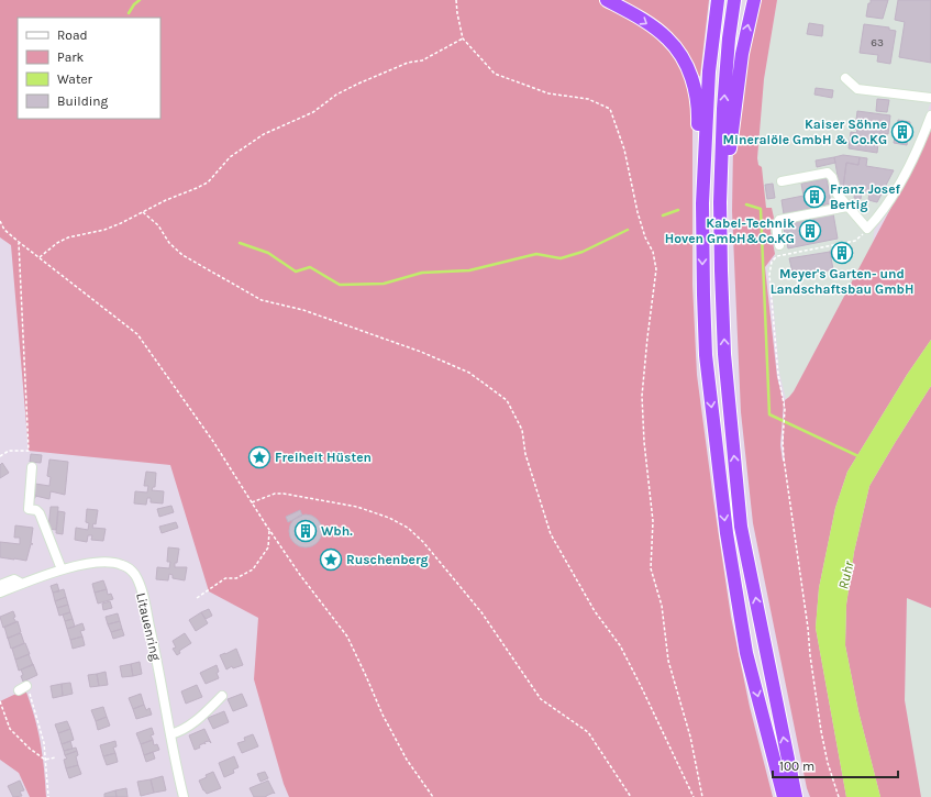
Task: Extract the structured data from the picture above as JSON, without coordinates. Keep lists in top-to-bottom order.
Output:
{
  "streets": {
    "street": ["Litauenring"]
  },
  "water": ["Ruhr"],
  "places": {
    "building": [
      "Kaiser Söhne Mineralöle GmbH & Co.KG",
      "Franz Josef Bertig",
      "Kabel-Technik Hoven GmbH&Co.KG",
      "Meyer's Garten- und Landschaftsbau GmbH",
      "Wbh."
    ],
    "place": ["Freiheit Hüsten", "Ruschenberg"]
  },
  "house_numbers": ["63"],
  "legend": [
    "Road",
    "Park",
    "Water",
    "Building"
  ],
  "scale_bar": "100 m"
}
